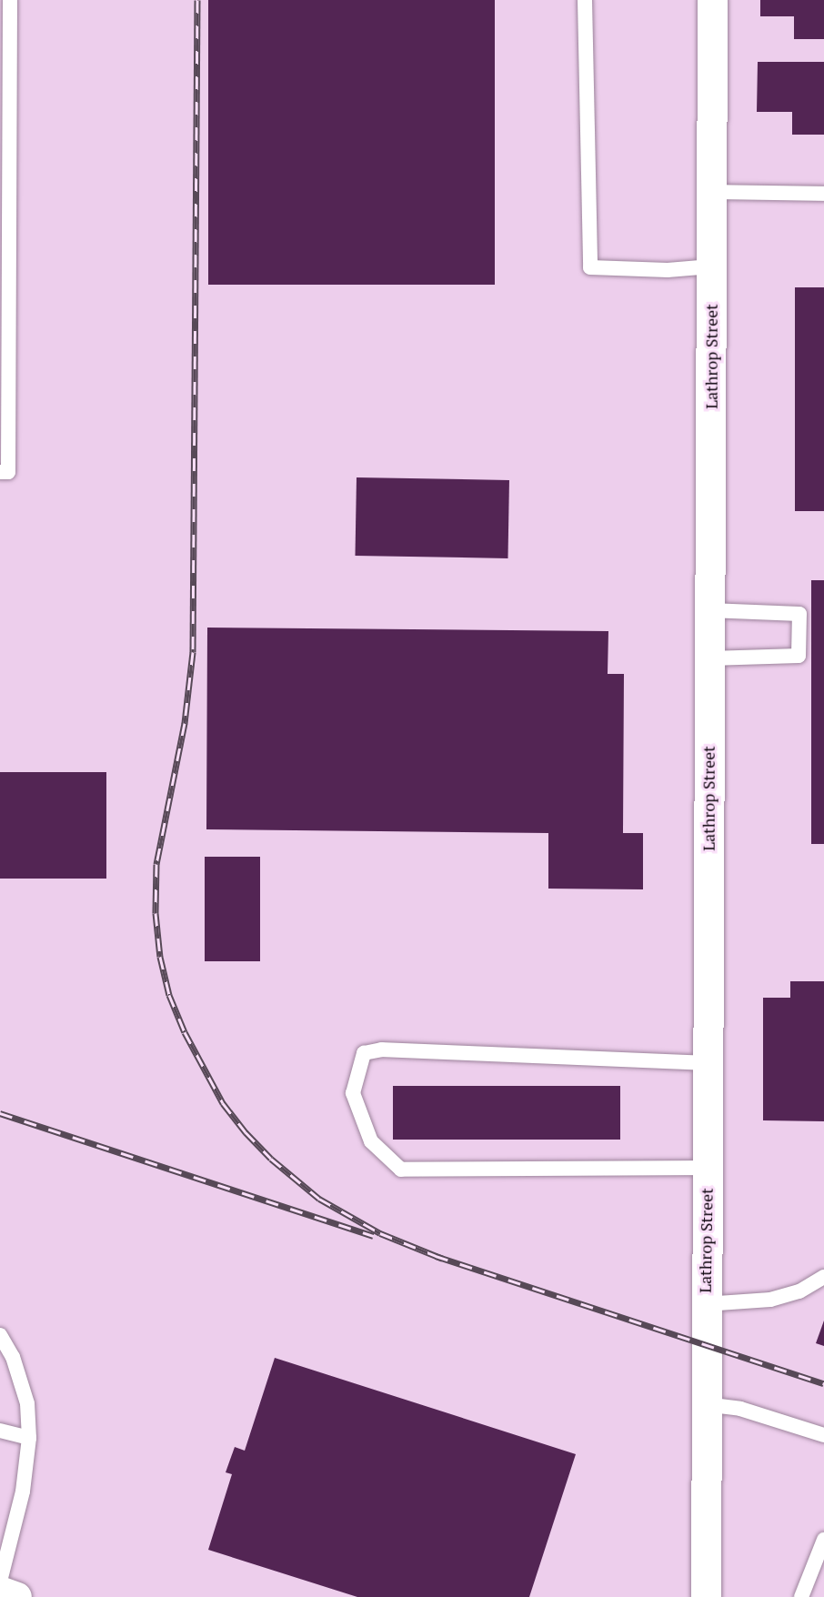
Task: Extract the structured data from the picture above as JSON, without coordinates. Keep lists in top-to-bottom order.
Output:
{
  "streets": {
    "street": ["Lathrop Street"]
  }
}
